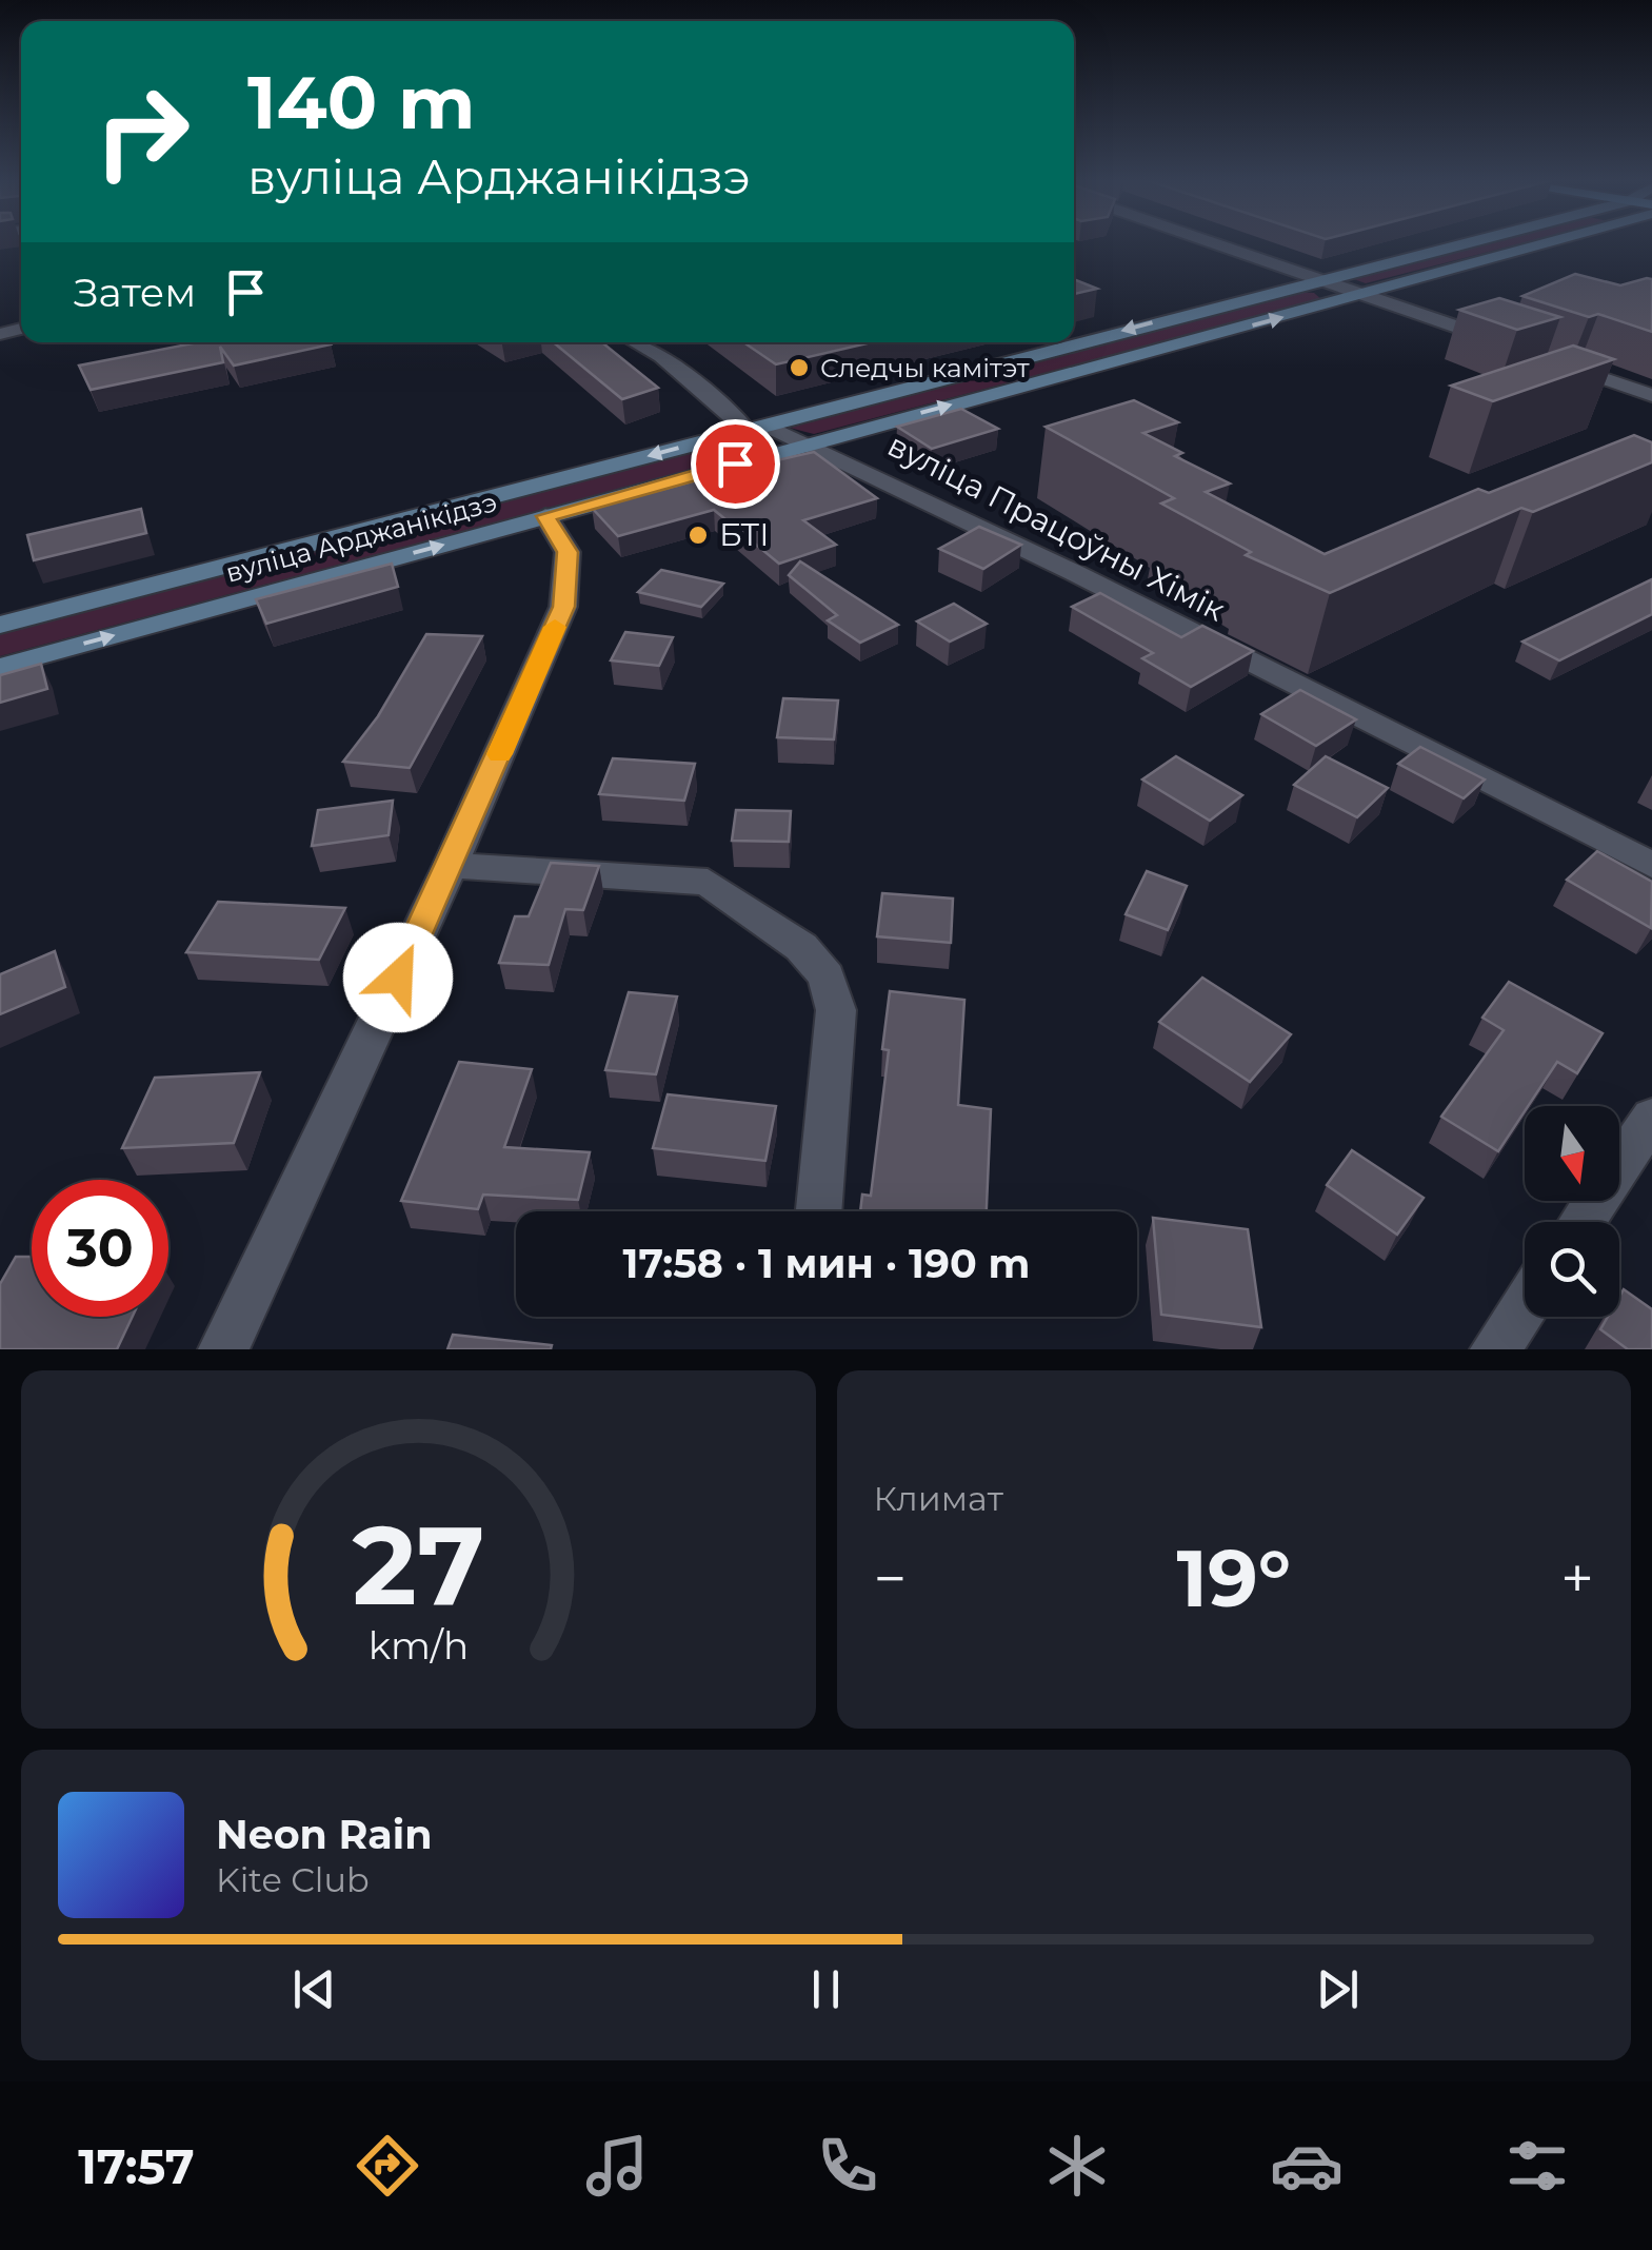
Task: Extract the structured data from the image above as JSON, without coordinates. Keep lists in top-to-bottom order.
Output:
{
  "streets": {
    "main road": ["вуліца Арджанікідзэ"],
    "street": ["вуліца Працоўны Хімік"]
  },
  "crossings": [
    ["вуліца Працоўны Хімік", "вуліца Арджанікідзэ"]
  ],
  "places": ["Следчы камітэт", "БТІ"],
  "north": "bottom",
  "page": {
    "turn": ["140 m", "вуліца Арджанікідзэ"],
    "then": "Затем",
    "limit": "30",
    "trip": "17:58 · 1 мин · 190 m",
    "tile": "Климат",
    "heat": ["−", "19°", "+"],
    "song": ["Neon Rain", "Kite Club"],
    "tabs": "17:57",
    "gauge": ["27", "km/h"]
  }
}
